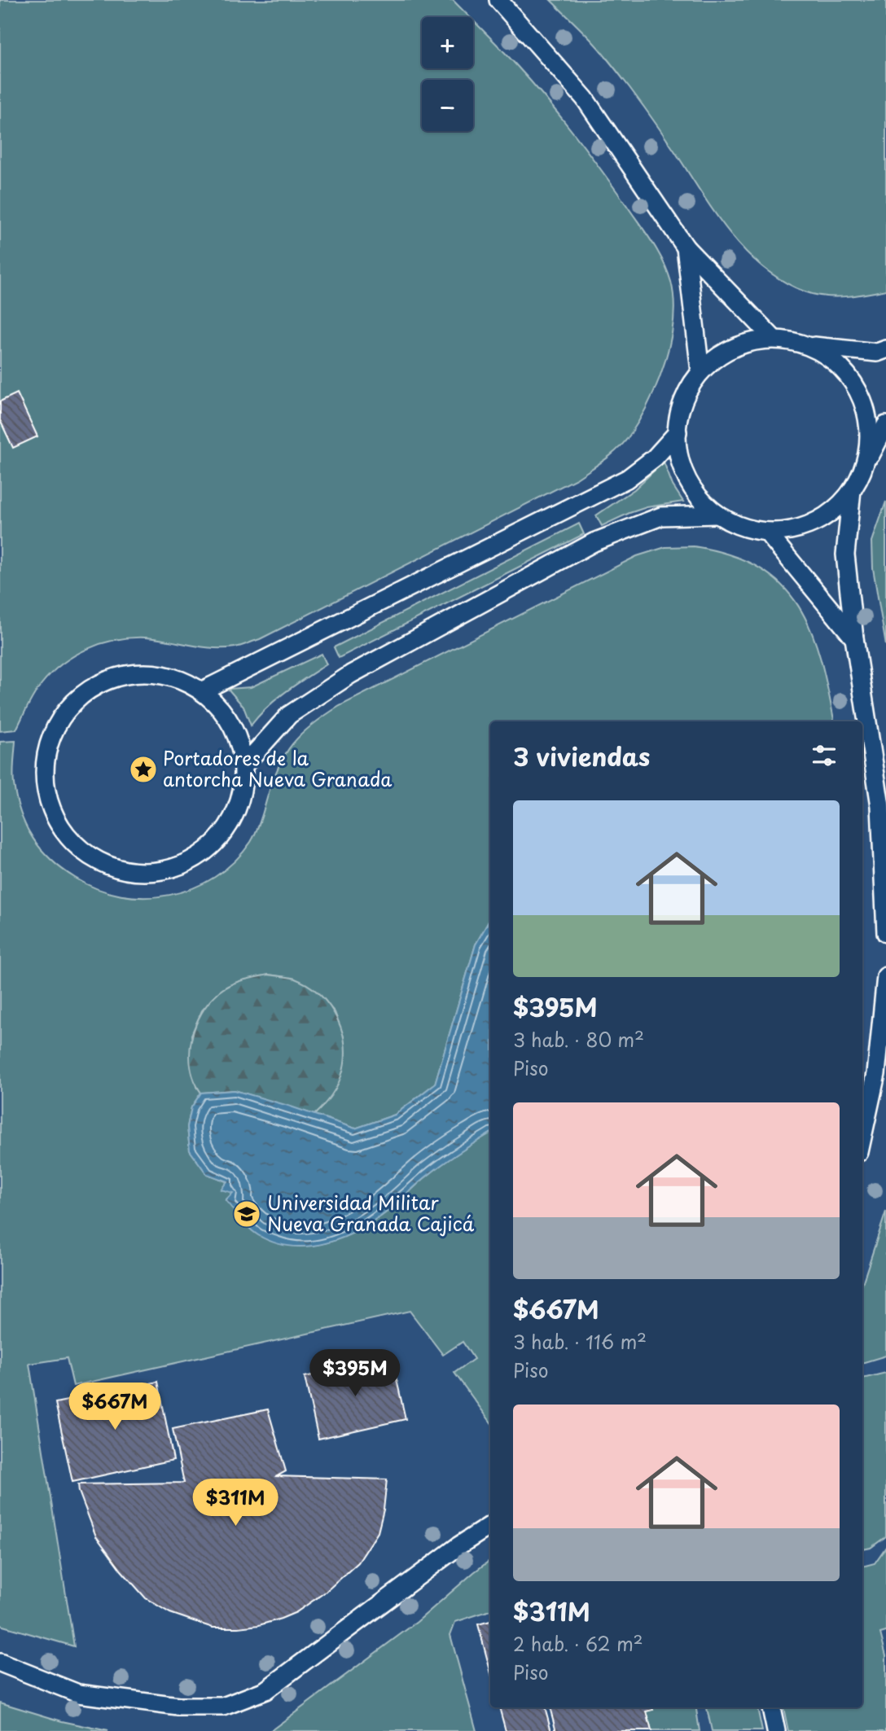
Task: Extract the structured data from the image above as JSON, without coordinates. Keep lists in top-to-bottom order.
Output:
{
  "places": {
    "place": ["Portadores de la antorcha Nueva Granada"],
    "school or university": ["Universidad Militar Nueva Granada Cajicá"]
  },
  "page": {
    "map_buttons": ["+", "−"],
    "heading": "3 viviendas",
    "list": [
      {
        "name": "$395M",
        "note": "3 hab. · 80 m² · Piso"
      },
      {
        "name": "$667M",
        "note": "3 hab. · 116 m² · Piso"
      },
      {
        "name": "$311M",
        "note": "2 hab. · 62 m² · Piso"
      }
    ],
    "price": ["$395M", "$667M", "$311M"]
  }
}
